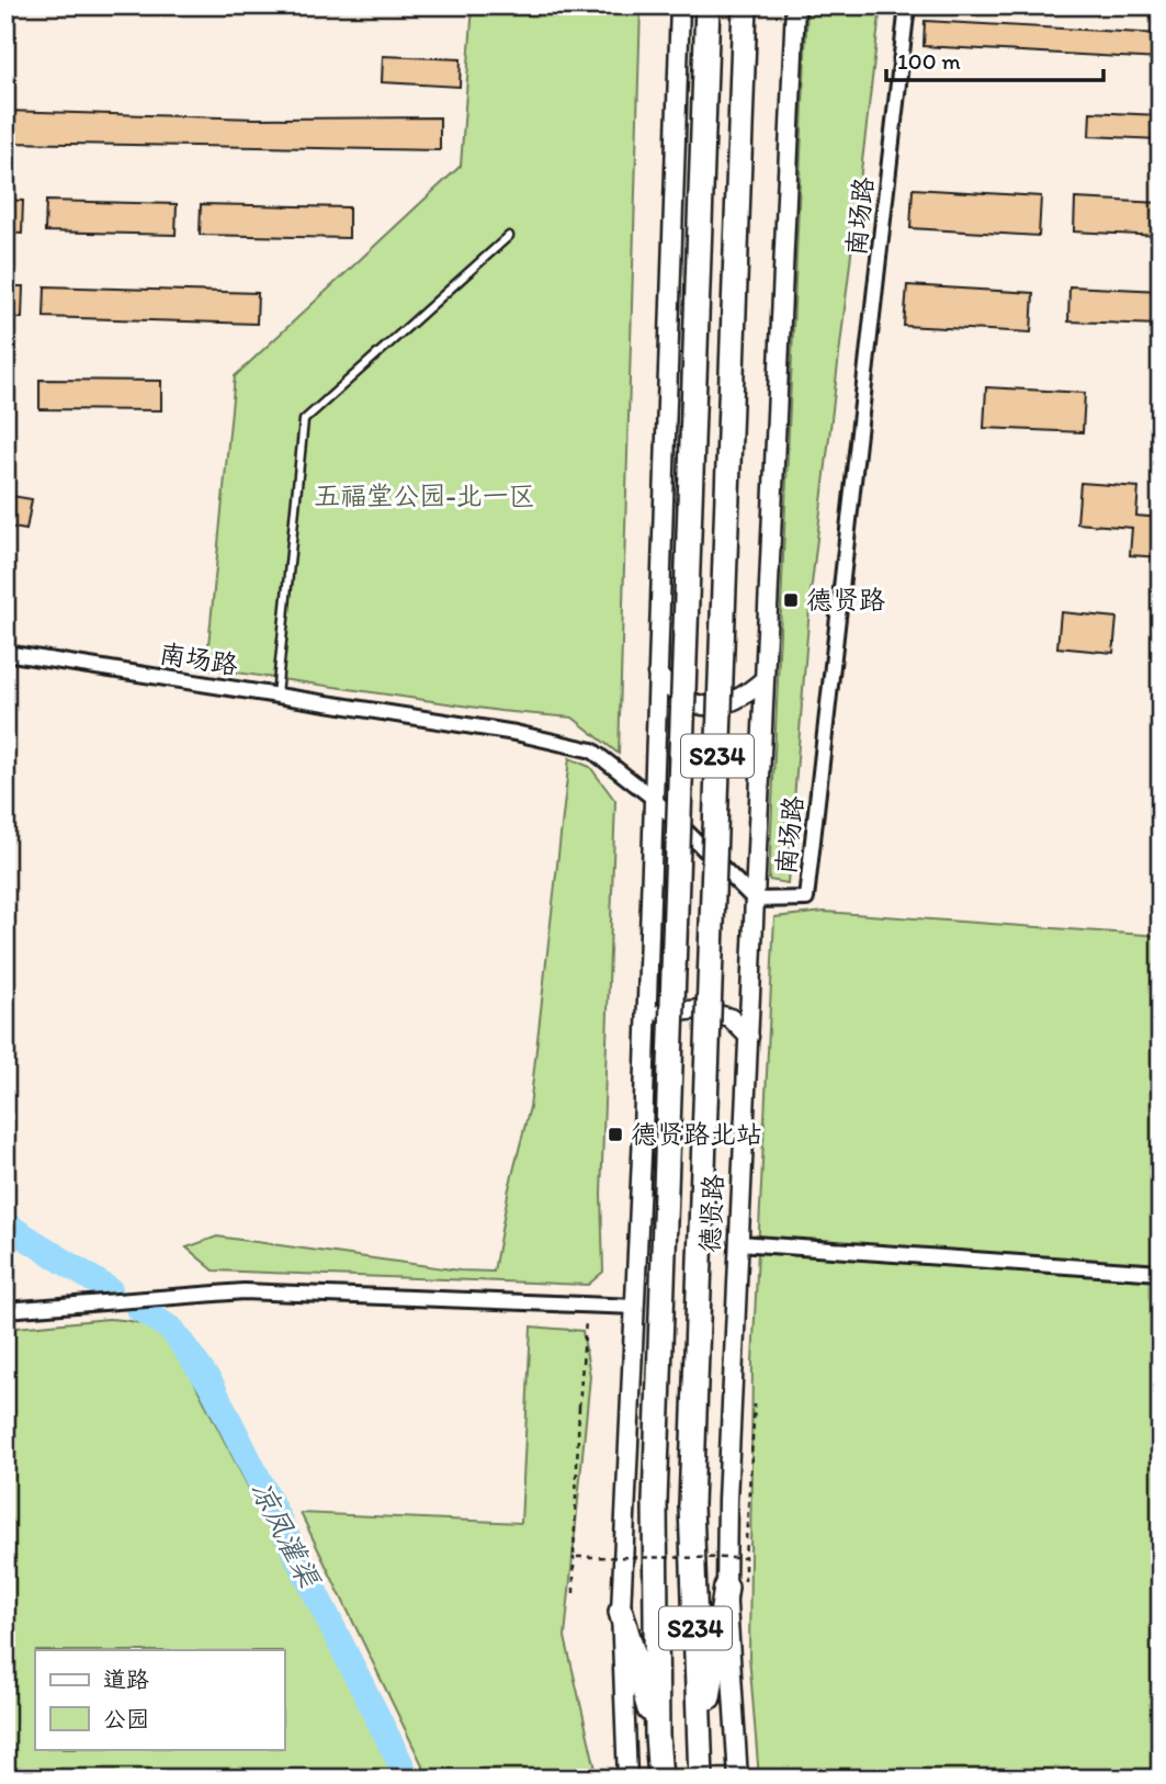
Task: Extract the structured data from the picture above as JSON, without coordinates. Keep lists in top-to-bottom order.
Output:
{
  "streets": {
    "highway": ["S234", "德贤路"],
    "street": ["南场路"]
  },
  "crossings": [
    ["南场路", "德贤路"]
  ],
  "water": ["凉凤灌渠"],
  "parks": ["五福堂公园-北一区"],
  "places": {
    "transit": ["德贤路", "德贤路北站"]
  },
  "legend": ["道路", "公园"],
  "scale_bar": "100 m"
}
